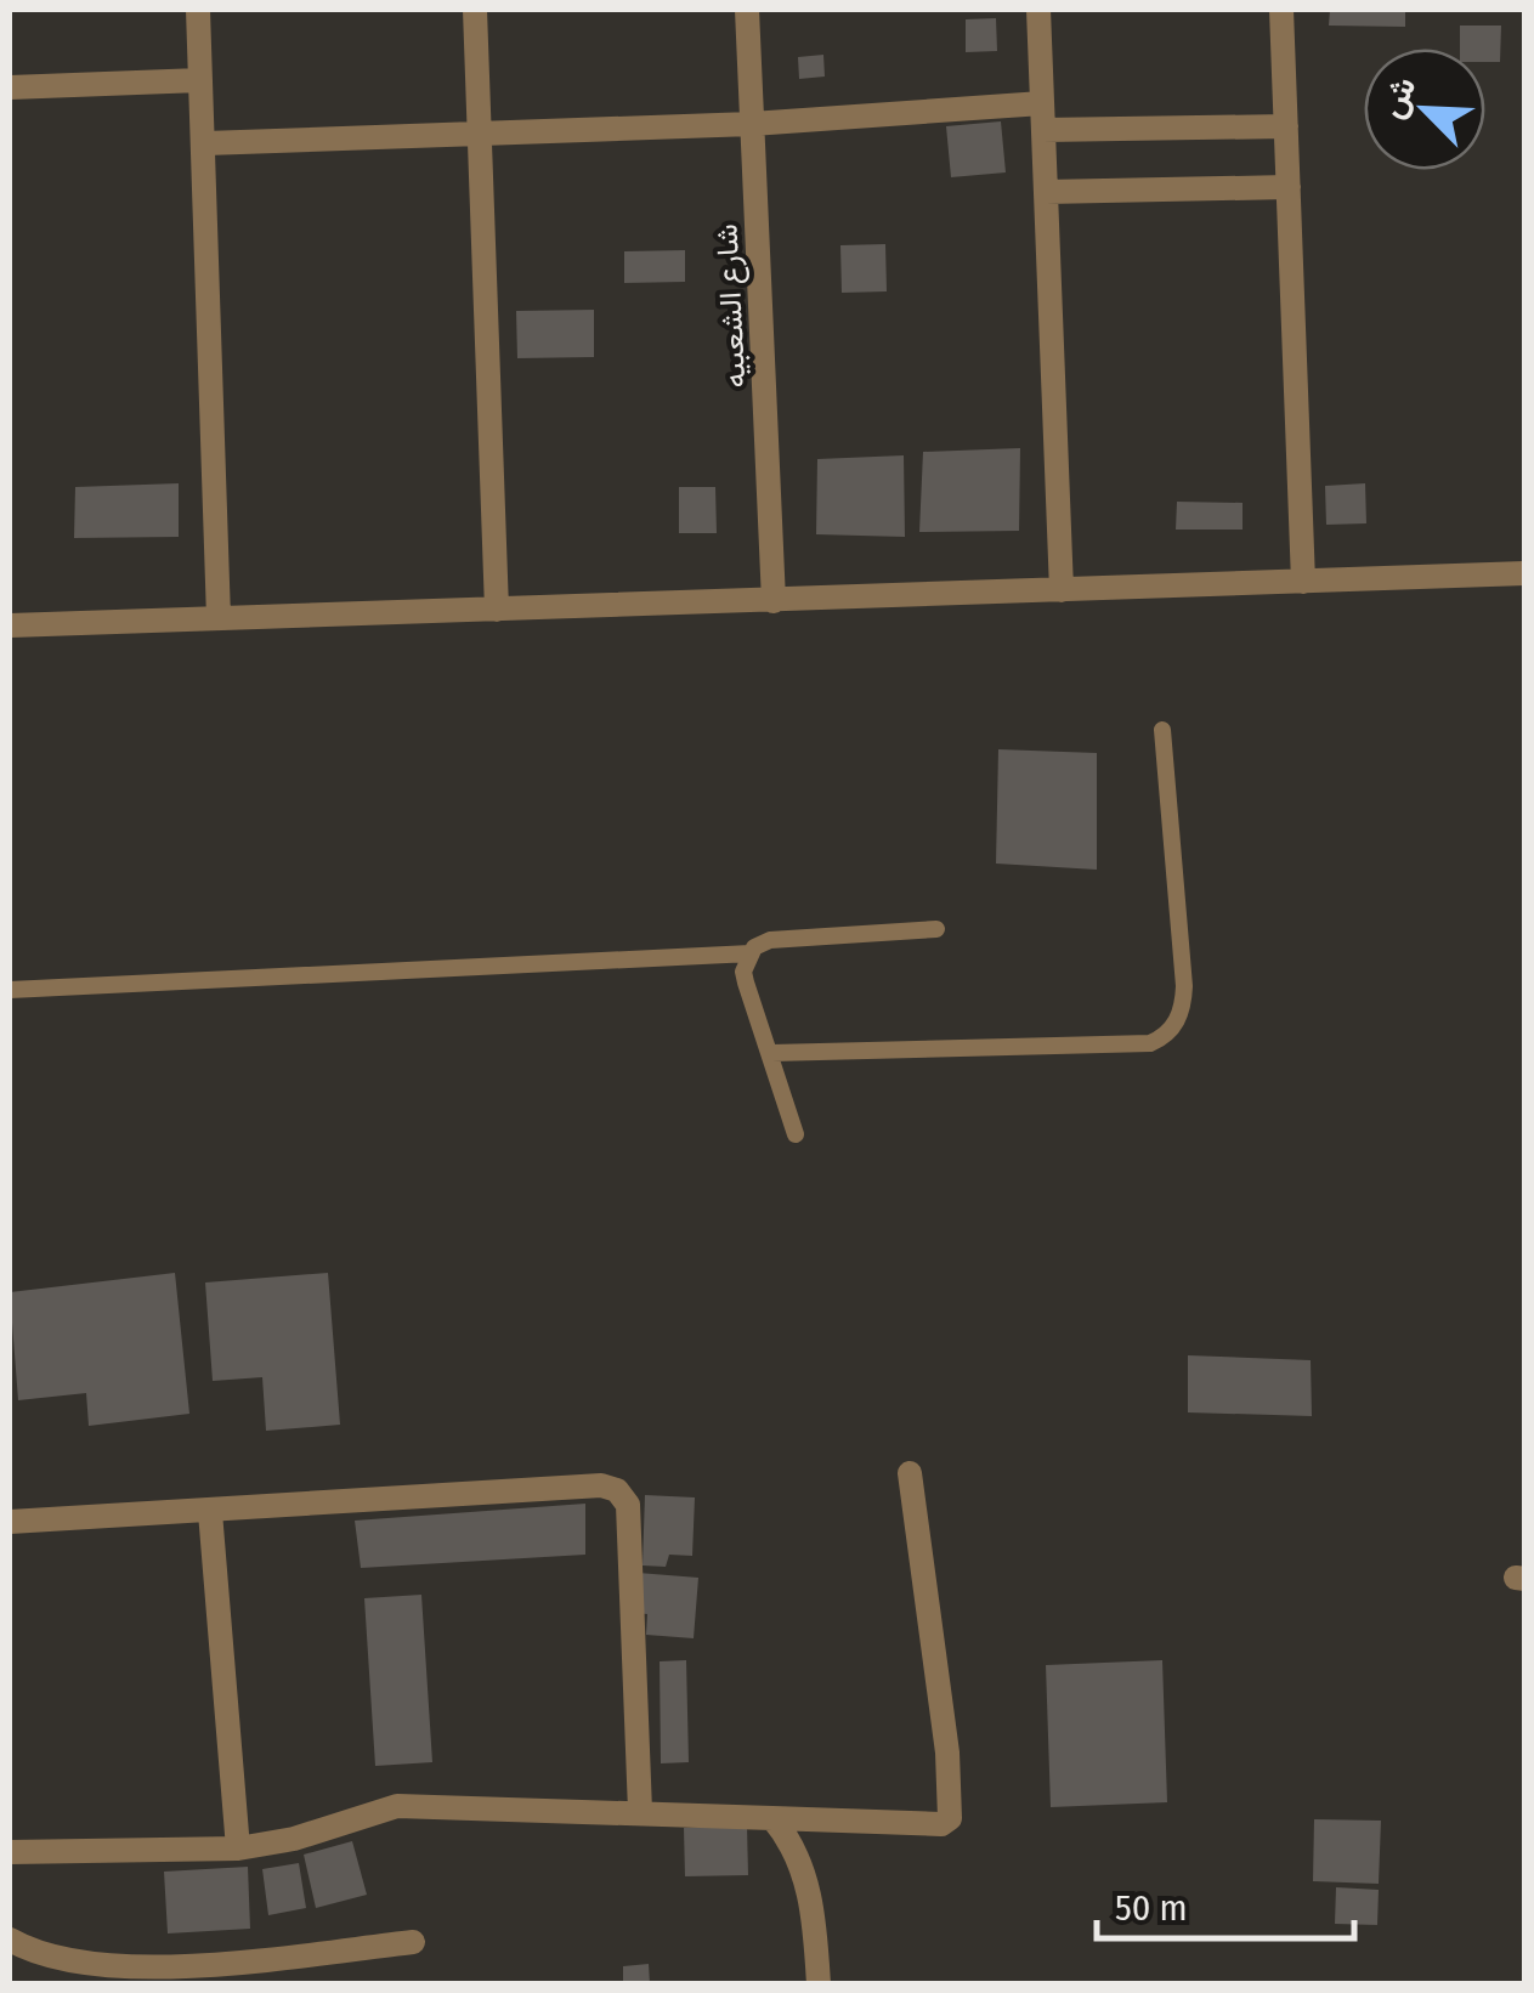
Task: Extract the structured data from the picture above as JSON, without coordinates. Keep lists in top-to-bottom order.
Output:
{
  "streets": {
    "street": ["شارع الشعبيه"]
  },
  "scale_bar": "50 m",
  "north": "top left"
}
